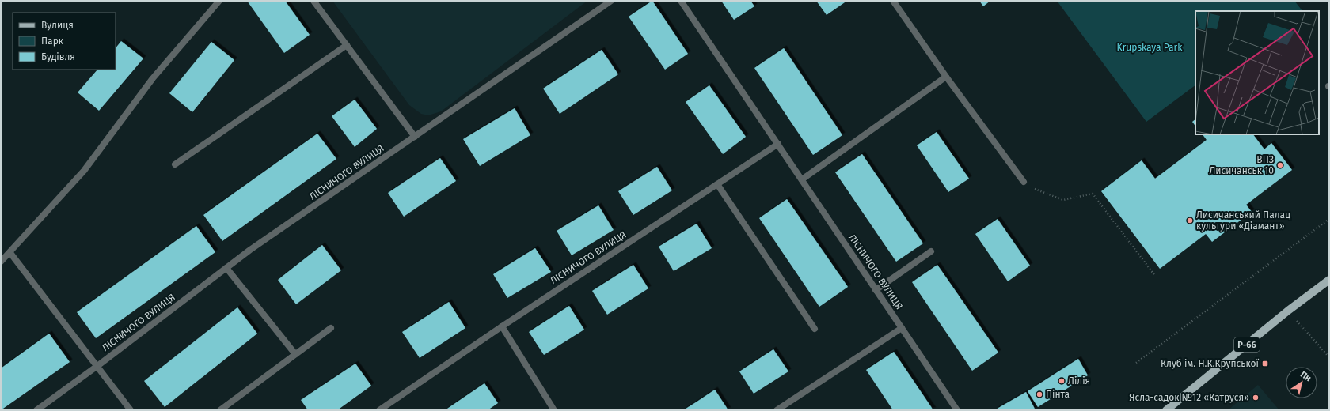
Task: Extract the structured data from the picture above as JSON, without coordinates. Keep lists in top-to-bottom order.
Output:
{
  "streets": {
    "main road": ["Р-66"],
    "street": ["ЛІСНИЧОГО ВУЛИЦЯ"]
  },
  "parks": ["Krupskaya Park"],
  "places": {
    "other": [
      "ВПЗ Лисичанськ 10",
      "Лисичанський Палац культури «Діамант»",
      "Лілія",
      "Пінта",
      "Ясла-садок №12 «Катруся»"
    ],
    "transit": ["Клуб ім. Н.К.Крупської"]
  },
  "legend": ["Вулиця", "Парк", "Будівля"],
  "north": "top right"
}
